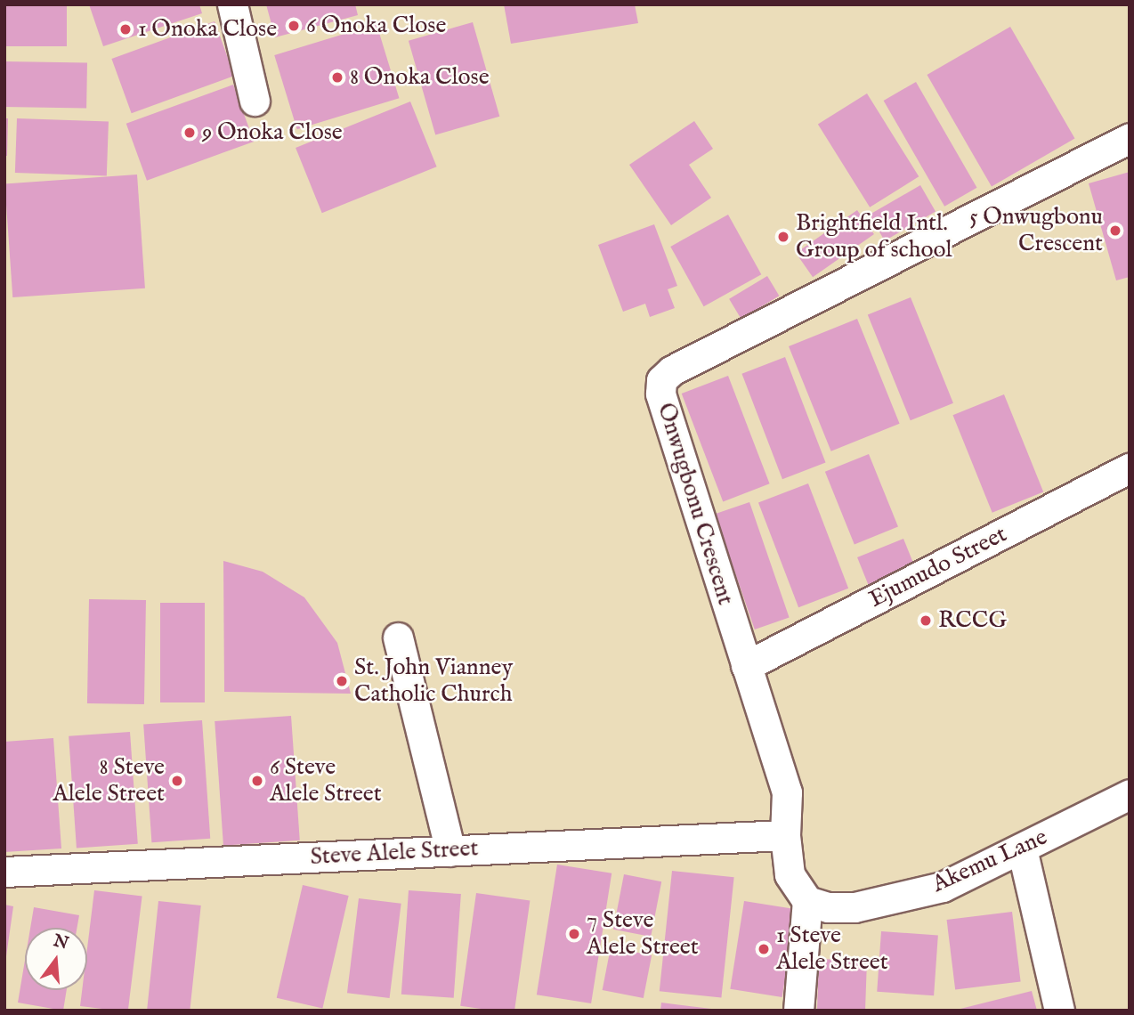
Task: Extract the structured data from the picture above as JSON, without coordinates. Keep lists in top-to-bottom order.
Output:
{
  "streets": {
    "street": [
      "Onwugbonu Crescent",
      "Ejumudo Street",
      "Steve Alele Street",
      "Akemu Lane"
    ]
  },
  "crossings": [
    ["Onwugbonu Crescent", "Ejumudo Street"]
  ],
  "places": [
    "6 Onoka Close",
    "1 Onoka Close",
    "8 Onoka Close",
    "9 Onoka Close",
    "5 Onwugbonu Crescent",
    "Brightfield Intl. Group of school",
    "RCCG",
    "St. John Vianney Catholic Church",
    "8 Steve Alele Street",
    "6 Steve Alele Street",
    "7 Steve Alele Street",
    "1 Steve Alele Street"
  ],
  "north": "top"
}
